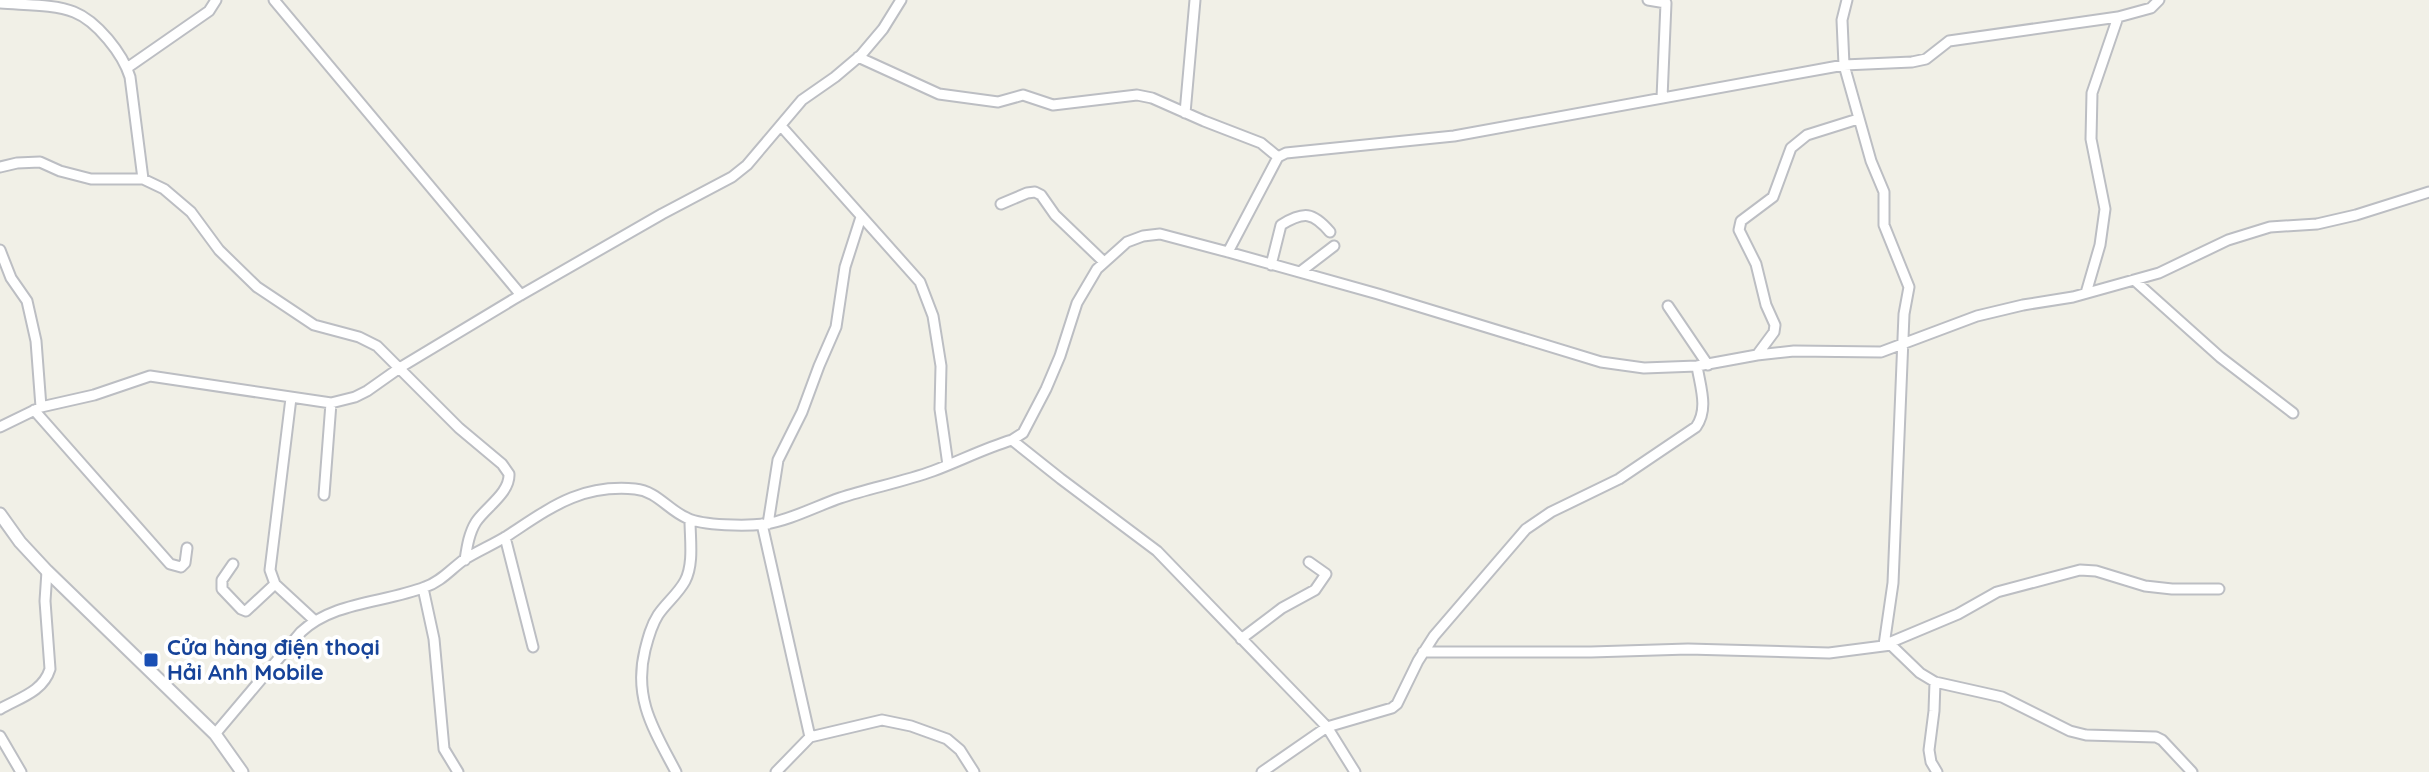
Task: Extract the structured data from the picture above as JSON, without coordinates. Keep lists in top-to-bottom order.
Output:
{
  "places": {
    "transit": ["Cửa hàng điện thoại Hải Anh Mobile"]
  }
}
